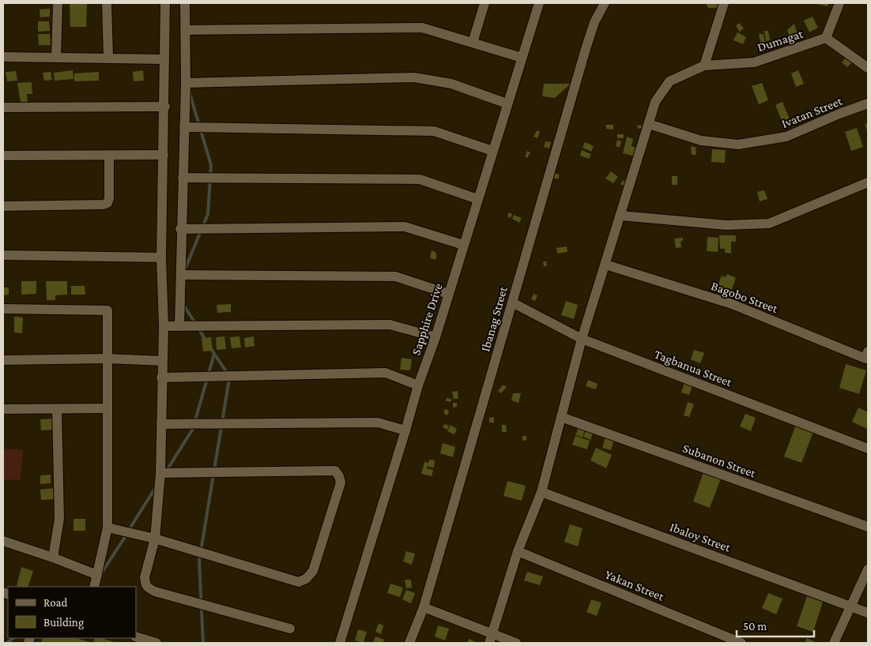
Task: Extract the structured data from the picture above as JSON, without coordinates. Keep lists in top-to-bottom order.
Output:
{
  "streets": {
    "street": [
      "Dumagat",
      "Ivatan Street",
      "Bagobo Street",
      "Sapphire Drive",
      "Ibanag Street",
      "Tagbanua Street",
      "Subanon Street",
      "Ibaloy Street",
      "Yakan Street"
    ]
  },
  "crossings": [
    ["Ibanag Street", "Tagbanua Street"]
  ],
  "legend": ["Road", "Building"],
  "scale_bar": "50 m"
}
